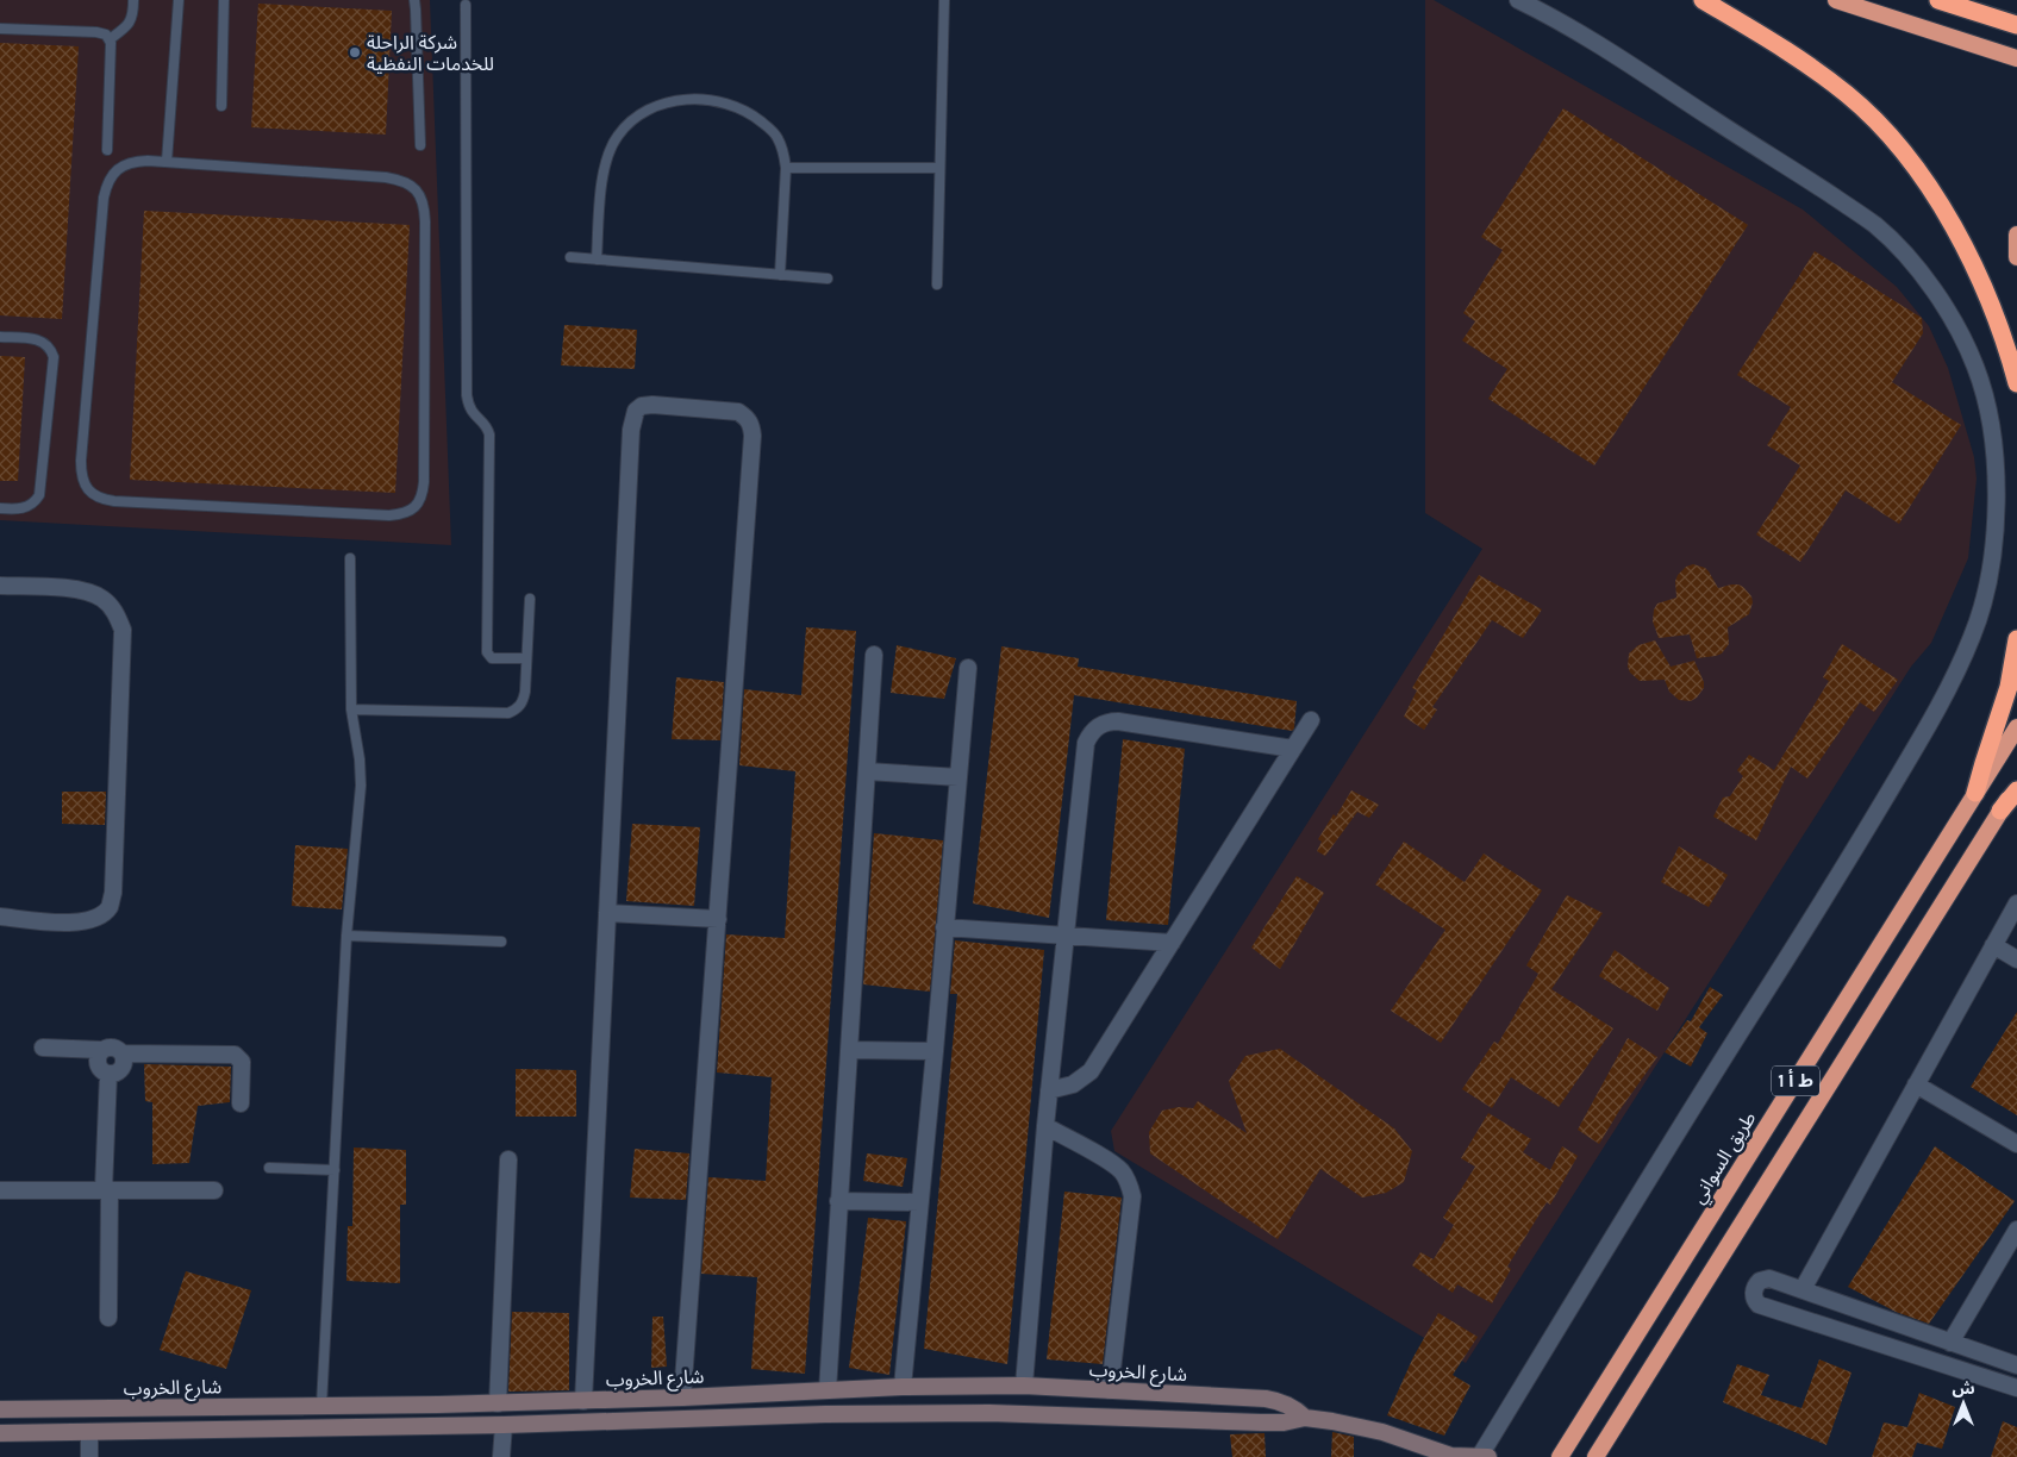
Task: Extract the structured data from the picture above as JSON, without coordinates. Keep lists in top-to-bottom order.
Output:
{
  "streets": {
    "highway": ["ط أ 1", "طريق السواني"],
    "main road": ["شارع الخروب"]
  },
  "places": ["شركة الراحلة للخدمات النفظية"],
  "north": "top"
}
